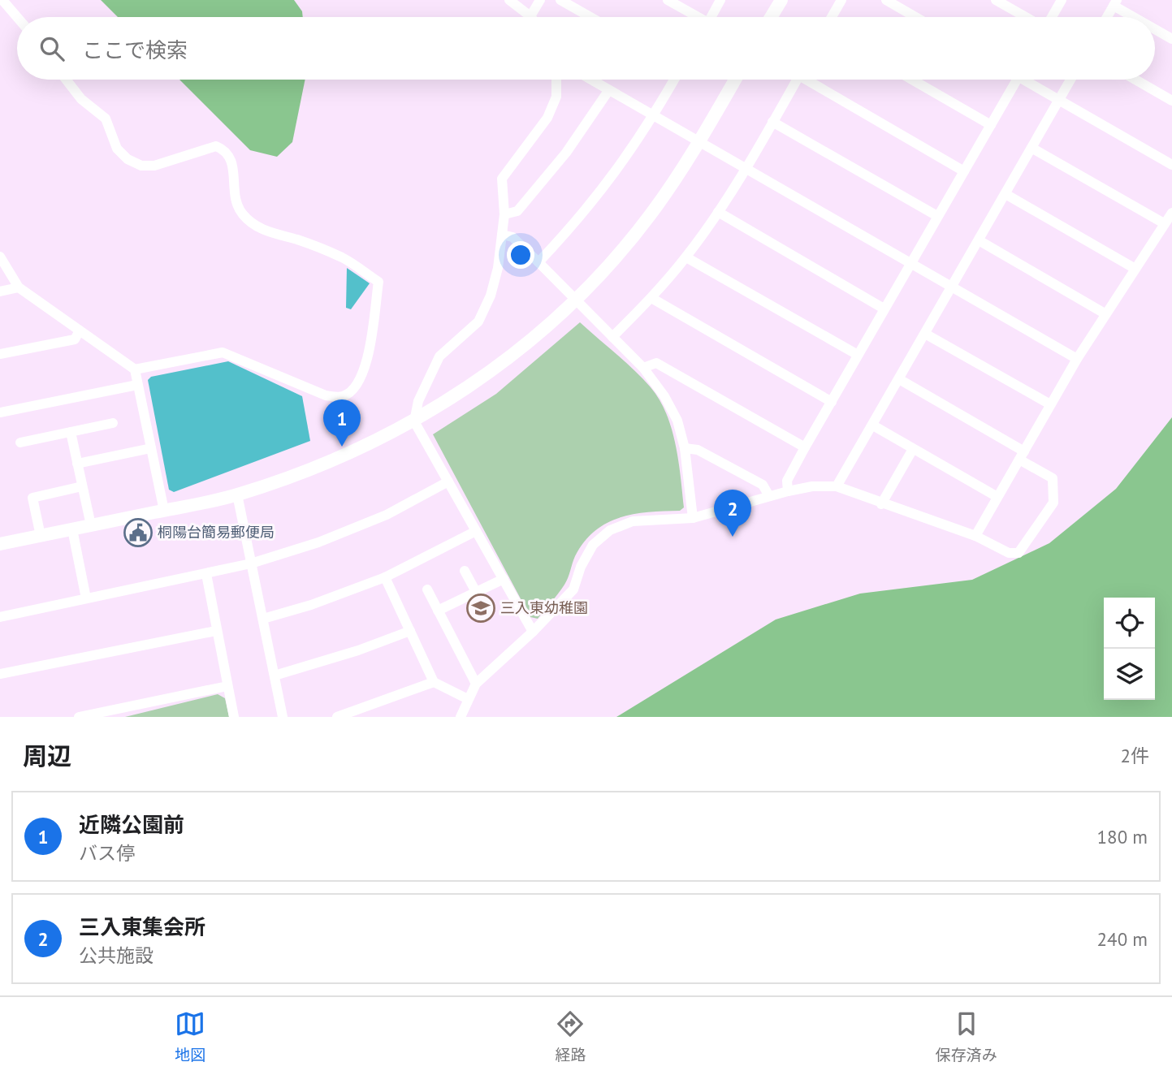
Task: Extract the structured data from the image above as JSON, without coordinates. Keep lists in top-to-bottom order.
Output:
{
  "places": {
    "public building": ["桐陽台簡易郵便局"],
    "school or university": ["三入東幼稚園"]
  },
  "page": {
    "search": "ここで検索",
    "pins": ["1", "2"],
    "heading": ["周辺", "2件"],
    "list": [
      {
        "mark": "1",
        "name": "近隣公園前",
        "note": "バス停",
        "value": "180 m"
      },
      {
        "mark": "2",
        "name": "三入東集会所",
        "note": "公共施設",
        "value": "240 m"
      }
    ],
    "nav": ["地図", "経路", "保存済み"]
  }
}
